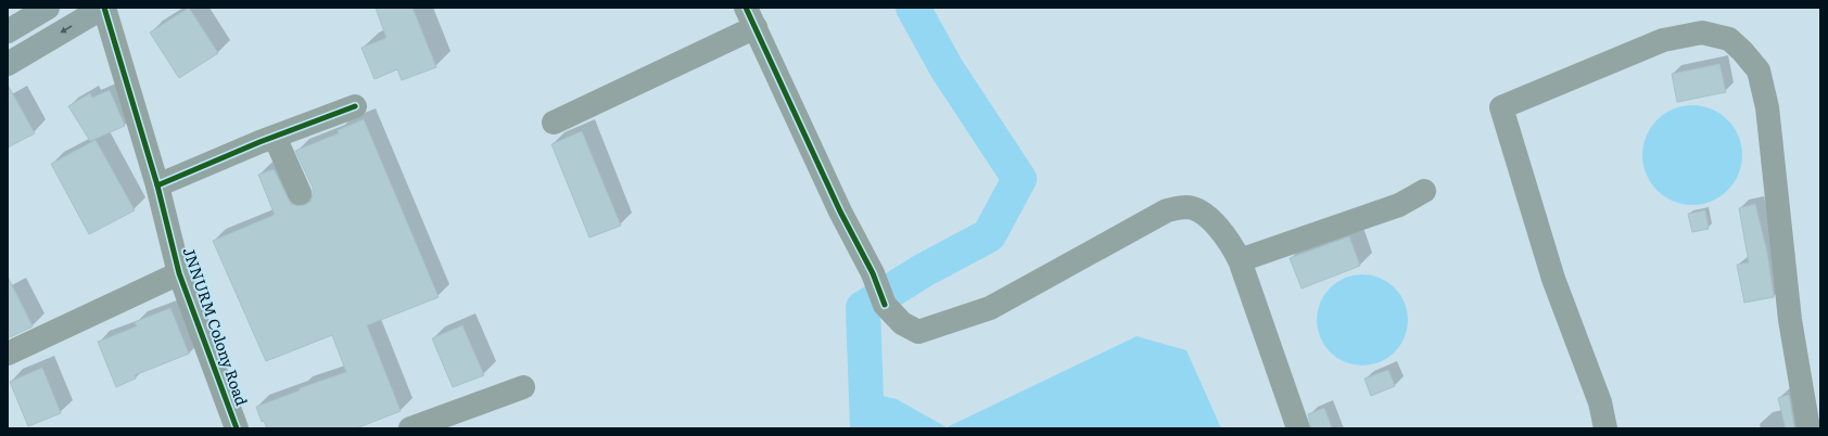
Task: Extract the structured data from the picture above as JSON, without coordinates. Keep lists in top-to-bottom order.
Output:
{
  "streets": {
    "street": ["JNNURM Colony Road"]
  }
}
